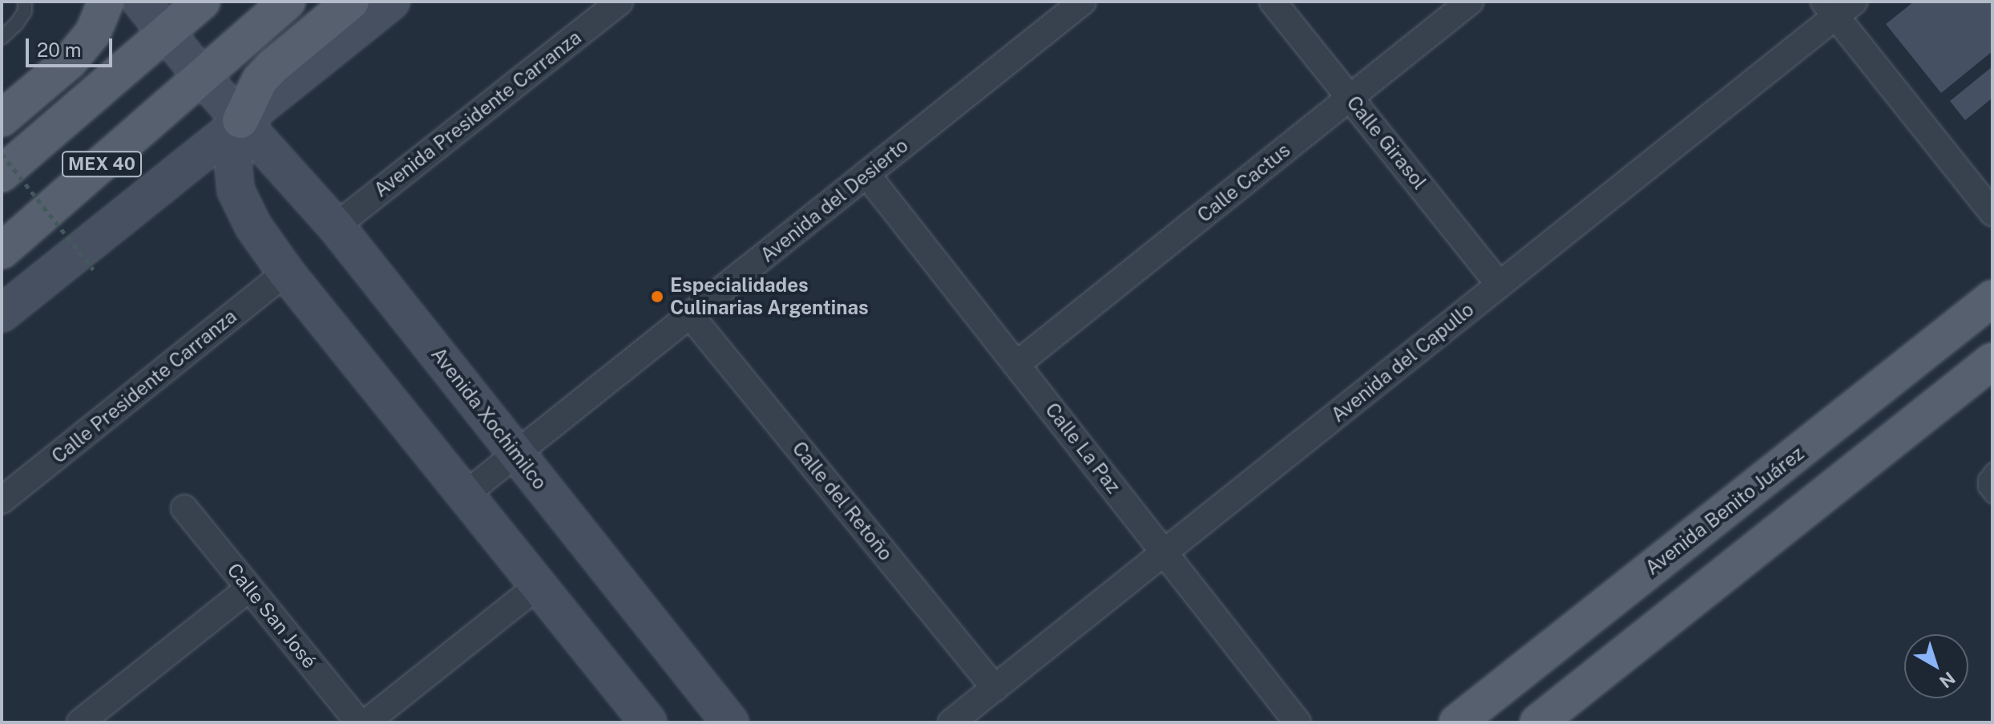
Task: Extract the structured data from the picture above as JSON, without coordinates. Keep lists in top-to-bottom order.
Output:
{
  "streets": {
    "main road": ["MEX 40", "Avenida Xochimilco", "Avenida Benito Juárez"],
    "street": [
      "Avenida Presidente Carranza",
      "Calle Girasol",
      "Calle Cactus",
      "Avenida del Desierto",
      "Avenida del Capullo",
      "Calle Presidente Carranza",
      "Calle La Paz",
      "Calle del Retoño",
      "Calle San José"
    ]
  },
  "crossings": [
    ["Avenida Presidente Carranza", "Avenida Xochimilco"],
    ["Calle Girasol", "Calle Cactus"],
    ["Calle Girasol", "Avenida del Capullo"],
    ["MEX 40", "Avenida Xochimilco"],
    ["Calle Cactus", "Calle La Paz"],
    ["Avenida del Desierto", "Avenida Xochimilco"],
    ["Avenida del Desierto", "Calle La Paz"],
    ["Avenida del Desierto", "Calle del Retoño"],
    ["Avenida del Capullo", "Calle La Paz"],
    ["Avenida del Capullo", "Calle del Retoño"]
  ],
  "places": ["Especialidades Culinarias Argentinas"],
  "scale_bar": "20 m",
  "north": "bottom right"
}
